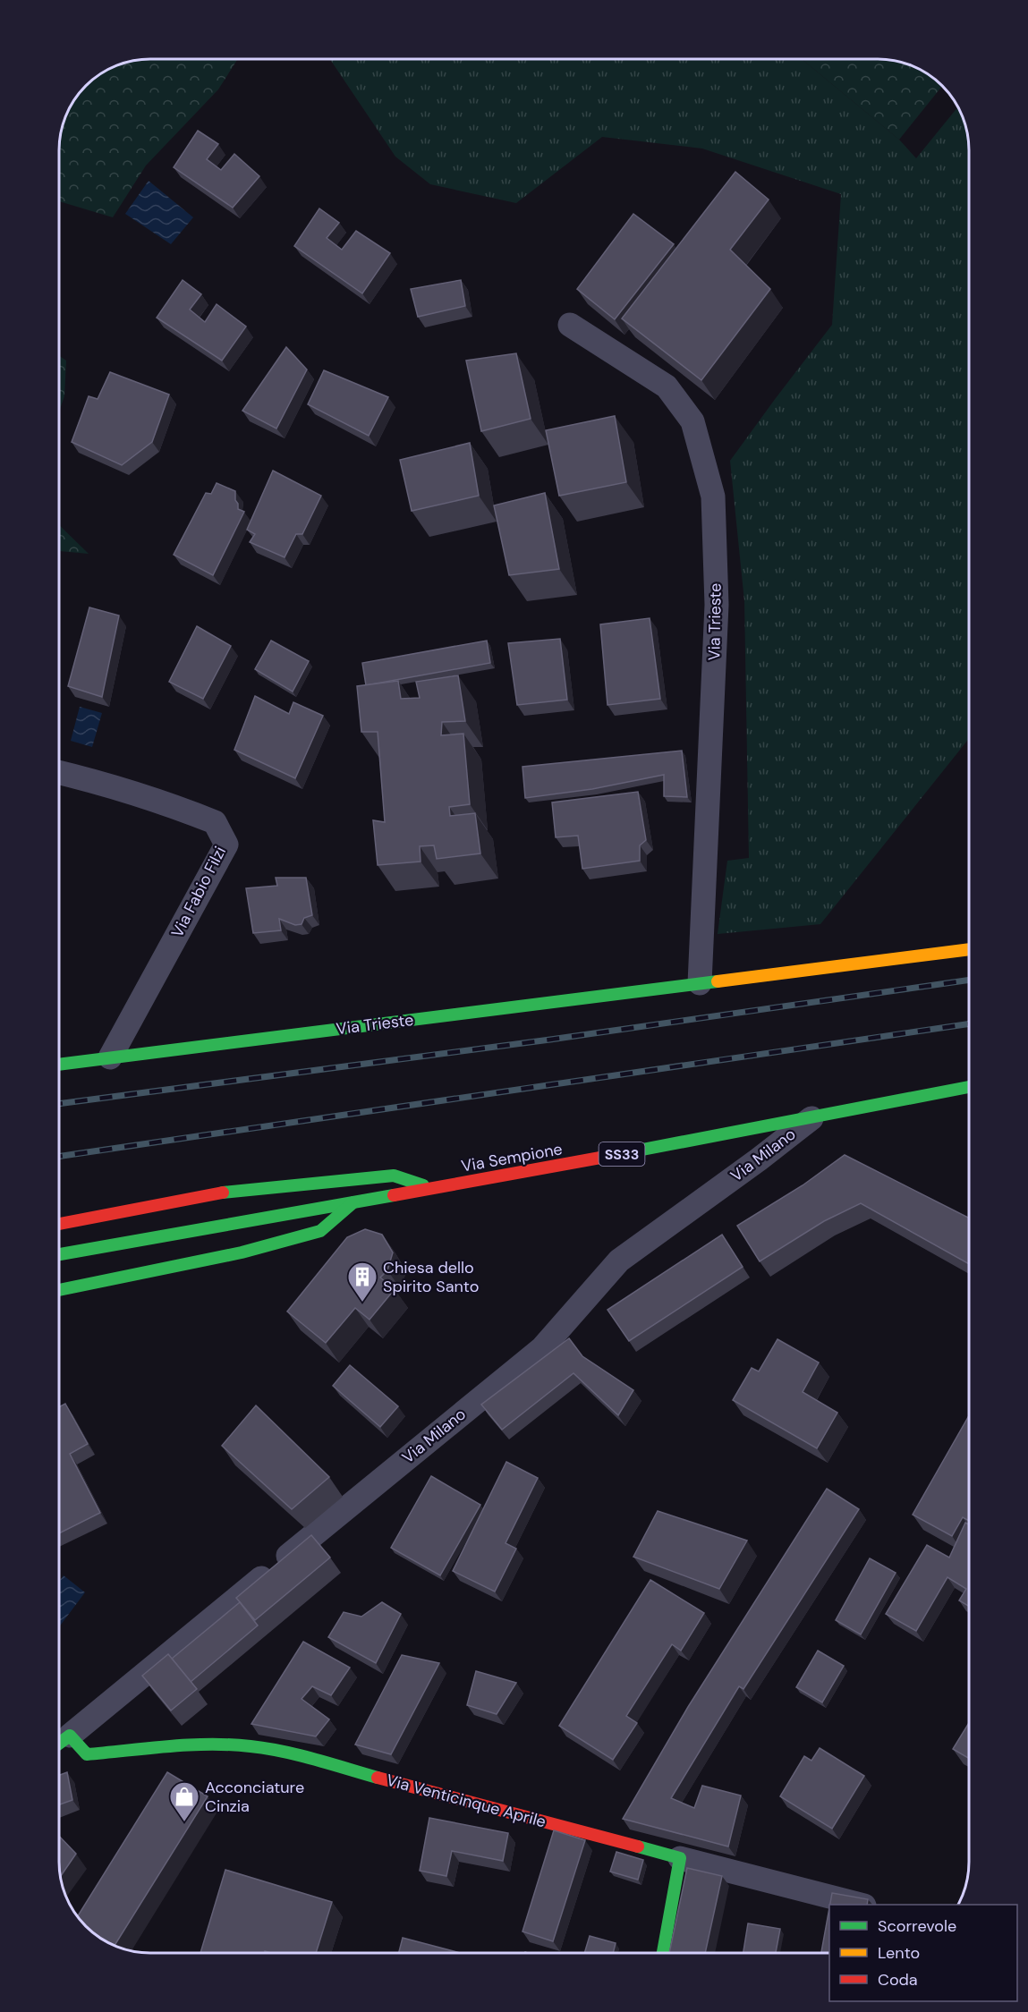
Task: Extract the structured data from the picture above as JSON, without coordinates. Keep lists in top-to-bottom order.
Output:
{
  "streets": {
    "street": [
      "Via Trieste",
      "Via Fabio Filzi",
      "SS33",
      "Via Milano",
      "Via Sempione",
      "Via Venticinque Aprile"
    ]
  },
  "crossings": [
    ["Via Trieste", "Via Fabio Filzi"],
    ["Via Milano", "Via Sempione"],
    ["Via Milano", "Via Venticinque Aprile"]
  ],
  "places": {
    "building": ["Chiesa dello Spirito Santo"],
    "shop": ["Acconciature Cinzia"]
  },
  "legend": ["Scorrevole", "Lento", "Coda"]
}
